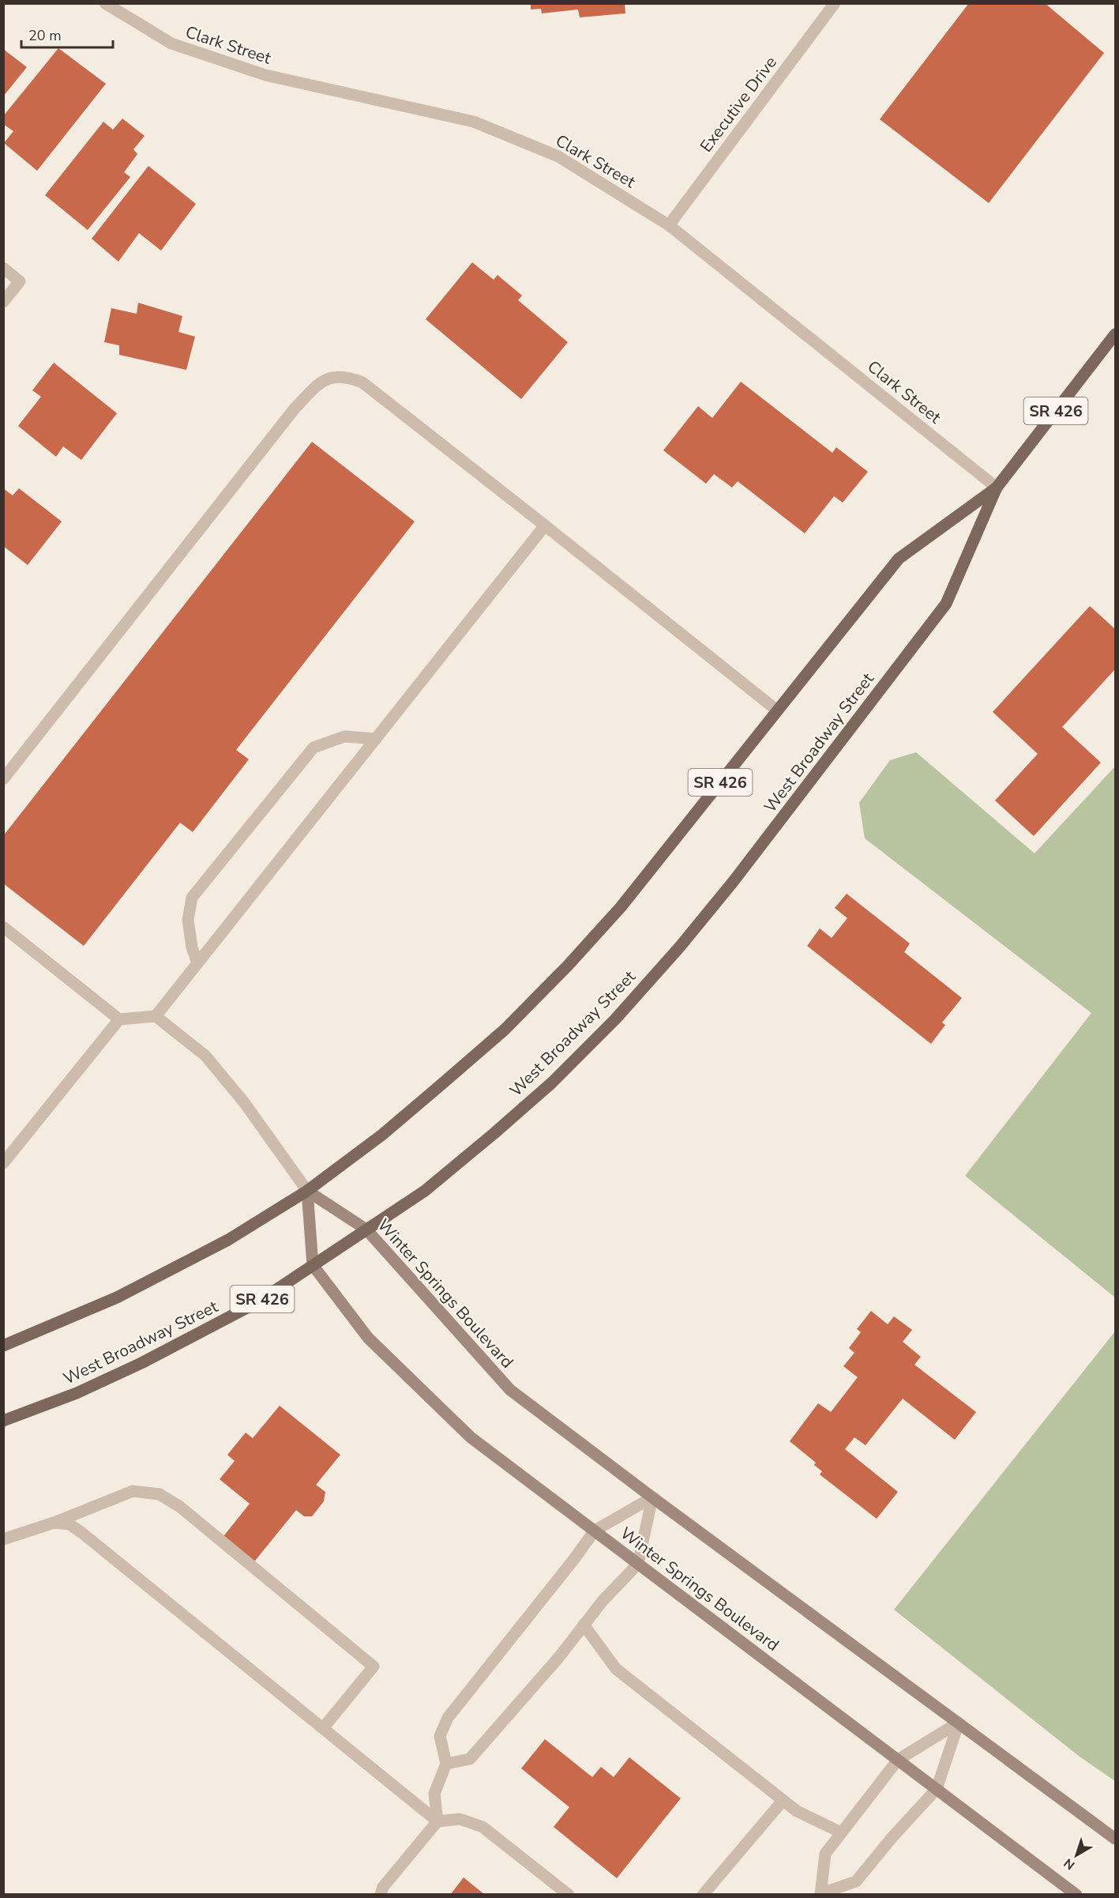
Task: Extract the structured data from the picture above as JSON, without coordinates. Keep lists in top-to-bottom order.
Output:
{
  "streets": {
    "main road": ["SR 426", "West Broadway Street"],
    "street": ["Clark Street", "Executive Drive", "Winter Springs Boulevard"]
  },
  "crossings": [
    ["Clark Street", "Executive Drive"],
    ["Clark Street", "West Broadway Street"],
    ["West Broadway Street", "Winter Springs Boulevard"]
  ],
  "scale_bar": "20 m",
  "north": "bottom left"
}
